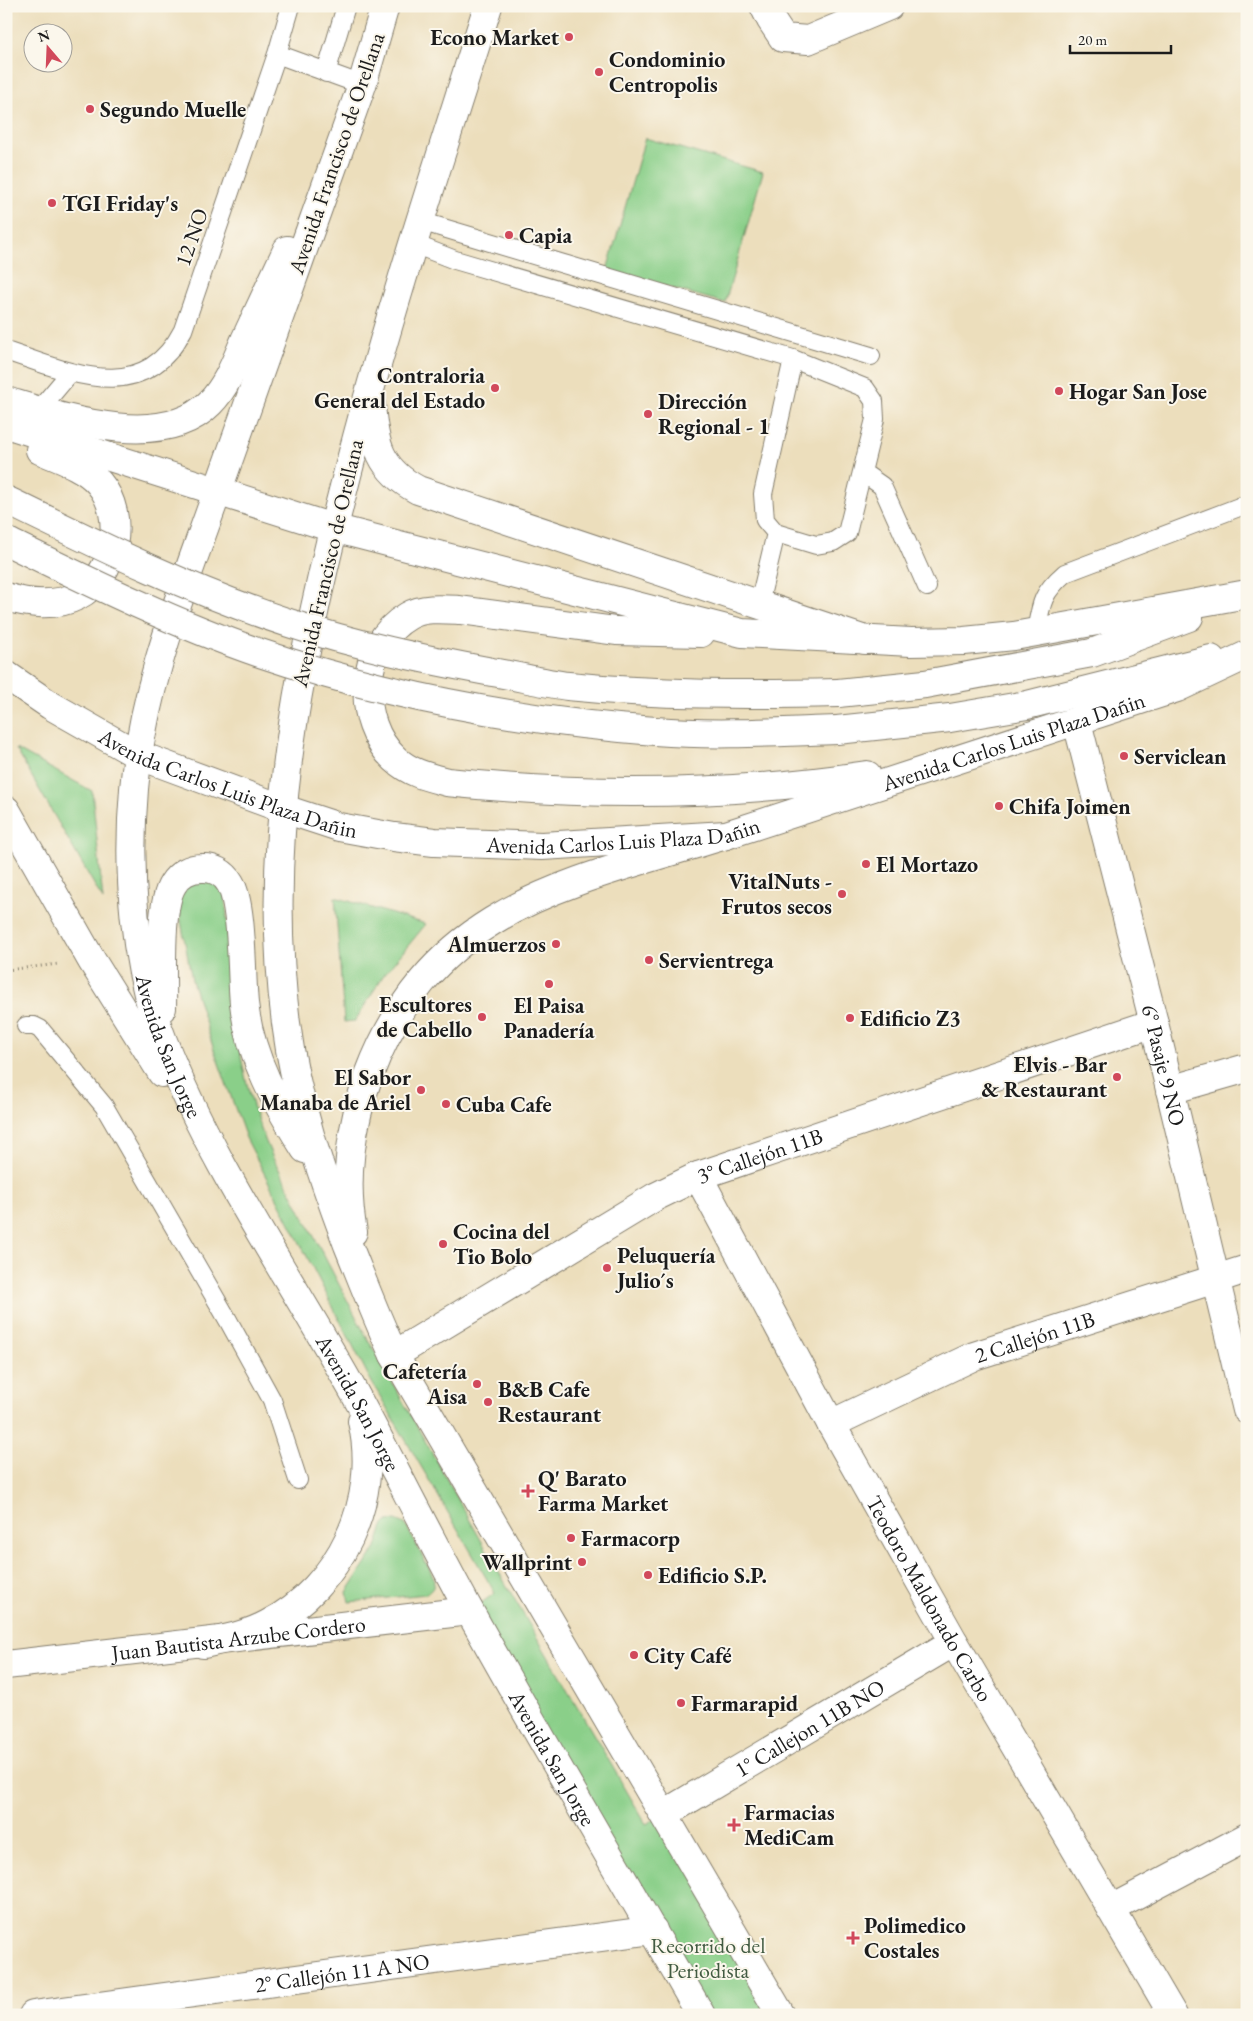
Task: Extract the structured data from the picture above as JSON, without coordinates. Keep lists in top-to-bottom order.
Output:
{
  "streets": {
    "main road": [
      "Avenida Francisco de Orellana",
      "Avenida Carlos Luis Plaza Dañin",
      "Avenida San Jorge",
      "6° Pasaje 9 NO",
      "3° Callejón 11B",
      "2 Callejón 11B",
      "Teodoro Maldonado Carbo",
      "Juan Bautista Arzube Cordero",
      "1° Callejon 11B NO",
      "2° Callejón 11 A NO"
    ],
    "lane": ["12 NO"]
  },
  "crossings": [
    ["Avenida Francisco de Orellana", "Avenida Carlos Luis Plaza Dañin"],
    ["Avenida Francisco de Orellana", "Avenida San Jorge"],
    ["Avenida Carlos Luis Plaza Dañin", "Avenida San Jorge"],
    ["Avenida Carlos Luis Plaza Dañin", "6° Pasaje 9 NO"],
    ["Avenida San Jorge", "Juan Bautista Arzube Cordero"],
    ["Avenida San Jorge", "2° Callejón 11 A NO"],
    ["6° Pasaje 9 NO", "3° Callejón 11B"],
    ["6° Pasaje 9 NO", "2 Callejón 11B"],
    ["3° Callejón 11B", "Teodoro Maldonado Carbo"],
    ["2 Callejón 11B", "Teodoro Maldonado Carbo"],
    ["Teodoro Maldonado Carbo", "1° Callejon 11B NO"]
  ],
  "parks": ["Recorrido del Periodista"],
  "places": {
    "other": [
      "Econo Market",
      "Condominio Centropolis",
      "Segundo Muelle",
      "TGI Friday's",
      "Capia",
      "Contraloria General del Estado",
      "Hogar San Jose",
      "Dirección Regional - 1",
      "Serviclean",
      "Chifa Joimen",
      "El Mortazo",
      "VitalNuts - Frutos secos",
      "Almuerzos",
      "Servientrega",
      "El Paisa Panadería",
      "Escultores de Cabello",
      "Edificio Z3",
      "Elvis - Bar & Restaurant",
      "El Sabor Manaba de Ariel",
      "Cuba Cafe",
      "Cocina del Tio Bolo",
      "Peluquería Julio´s",
      "Cafetería Aisa",
      "B&B Cafe Restaurant",
      "Farmacorp",
      "Wallprint",
      "Edificio S.P.",
      "City Café",
      "Farmarapid"
    ],
    "health": ["Q' Barato Farma Market", "Farmacias MediCam", "Polimedico Costales"]
  },
  "scale_bar": "20 m",
  "north": "top"
}
